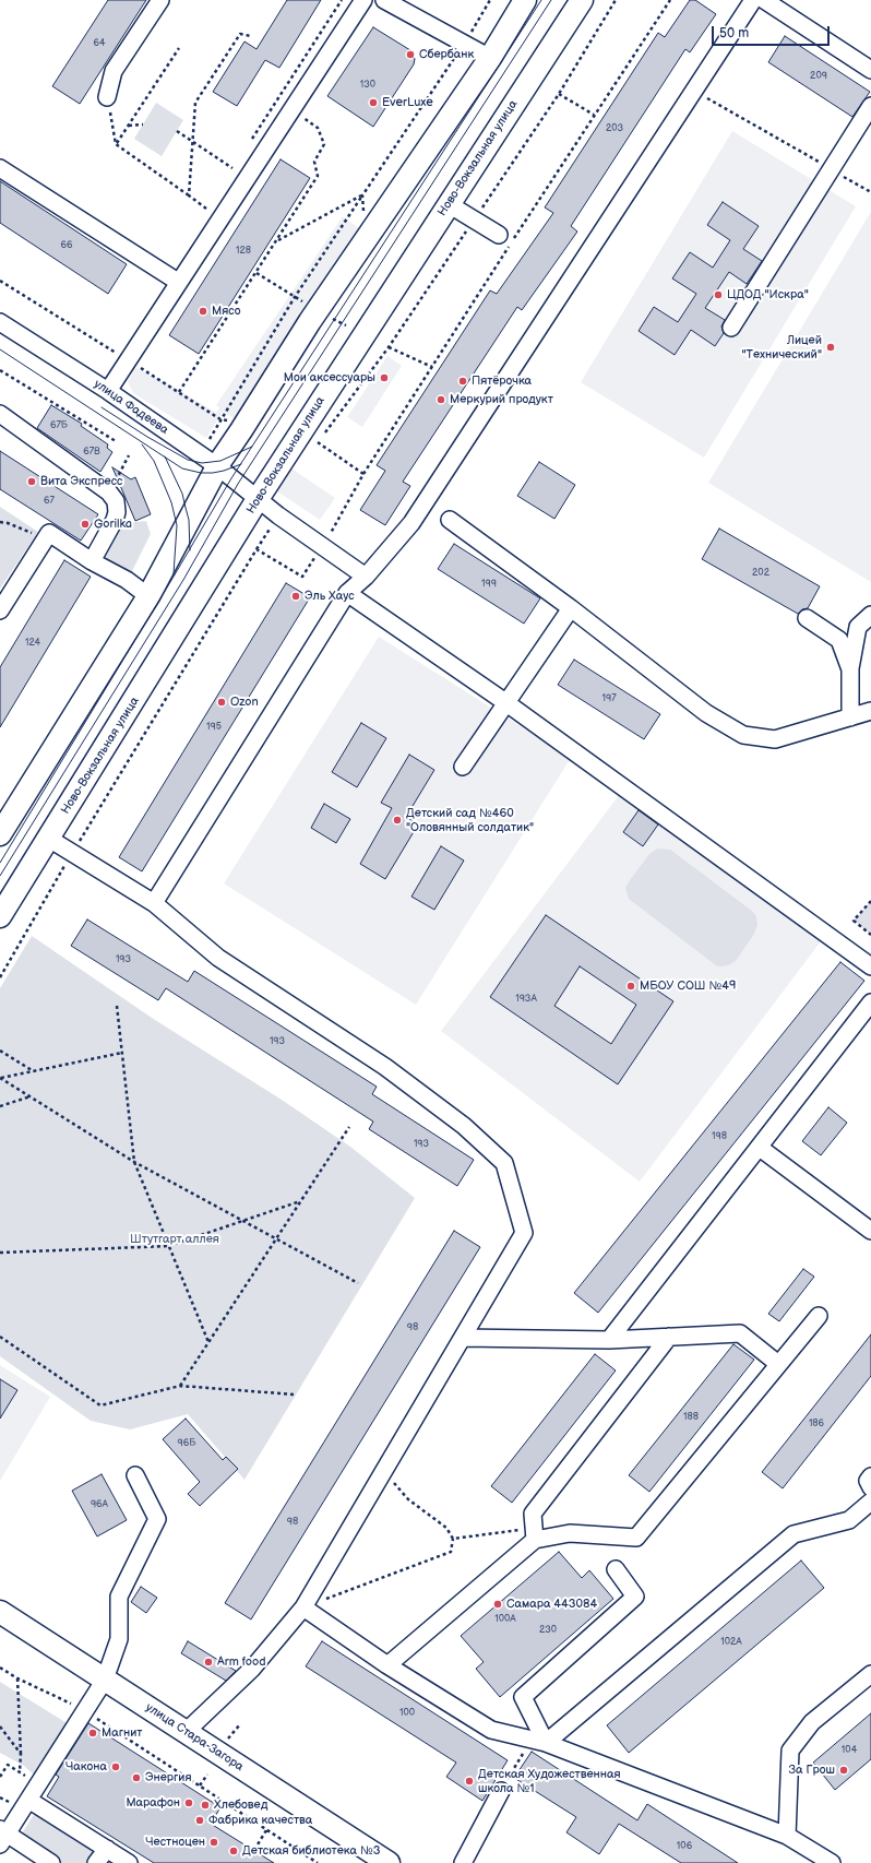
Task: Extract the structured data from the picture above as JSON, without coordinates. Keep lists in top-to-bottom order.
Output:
{
  "streets": {
    "main road": ["Ново-Вокзальная улица", "улица Стара-Загора"],
    "street": ["улица Фадеева"]
  },
  "crossings": [
    ["Ново-Вокзальная улица", "улица Фадеева"]
  ],
  "parks": ["Штутгарт аллея"],
  "places": [
    "Сбербанк",
    "EverLuxe",
    "ЦДОД \"Искра\"",
    "Мясо",
    "Лицей \"Технический\"",
    "Мои аксессуары",
    "Пятёрочка",
    "Меркурий продукт",
    "Вита Экспресс",
    "Gorilka",
    "Эль Хаус",
    "Ozon",
    "Детский сад №460 \"Оловянный солдатик\"",
    "МБОУ СОШ №49",
    "Самара 443084",
    "Arm food",
    "Магнит",
    "Чакона",
    "За Грош",
    "Энергия",
    "Детская Художественная школа №1",
    "Марафон",
    "Хлебовед",
    "Фабрика качества",
    "Честноцен",
    "Детская библиотека №3"
  ],
  "house_numbers": [
    "64",
    "209",
    "130",
    "203",
    "66",
    "128",
    "67Б",
    "67В",
    "67",
    "202",
    "199",
    "124",
    "197",
    "195",
    "193",
    "193А",
    "193",
    "198",
    "193",
    "98",
    "188",
    "186",
    "96Б",
    "96А",
    "98",
    "100А",
    "230",
    "102А",
    "100",
    "104",
    "106"
  ],
  "scale_bar": "50 m"
}
